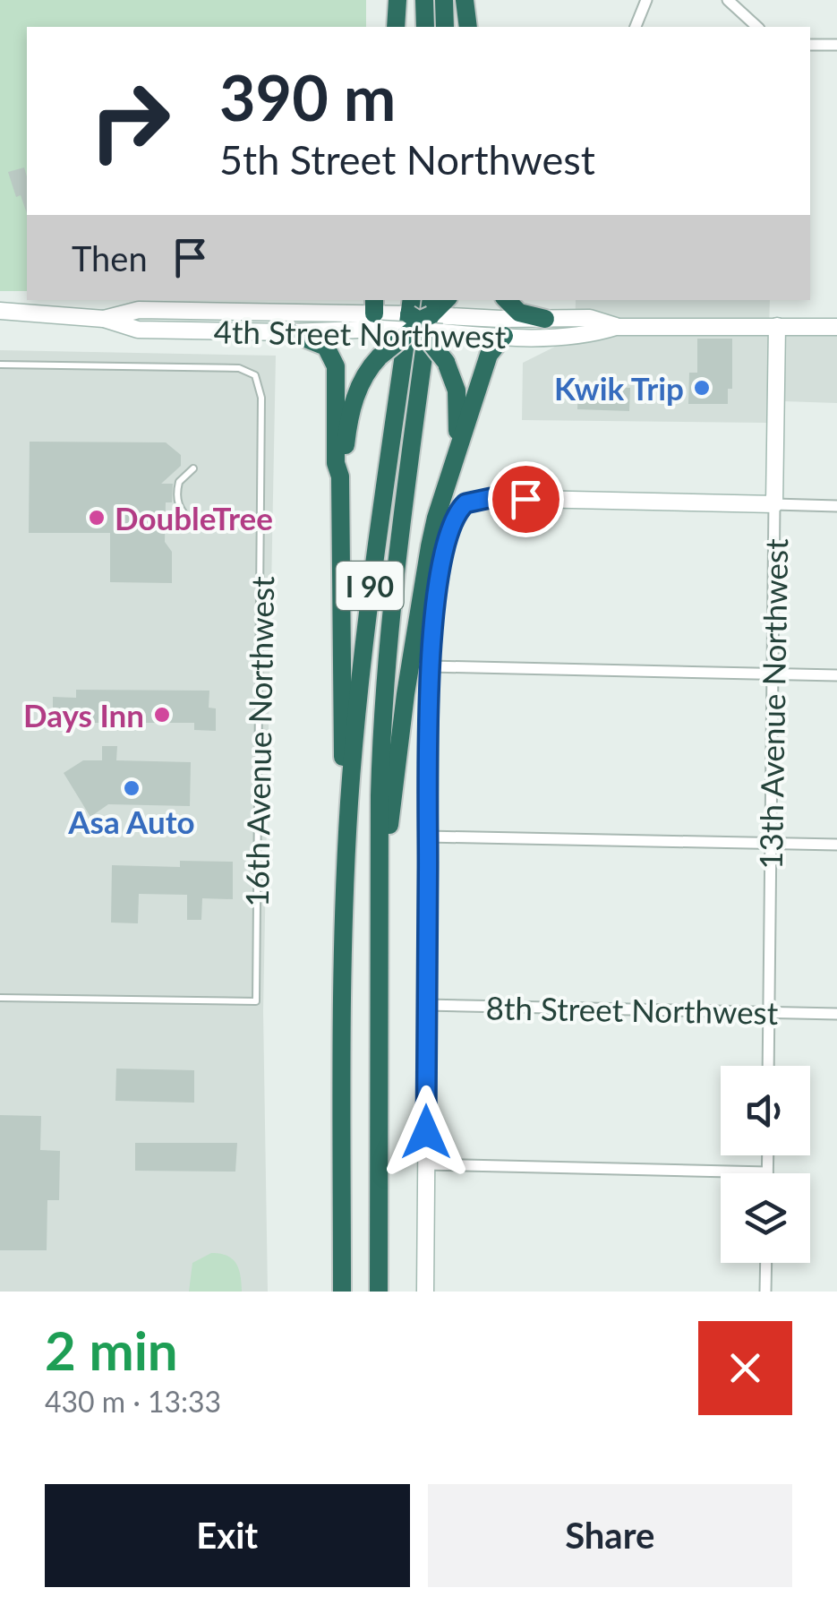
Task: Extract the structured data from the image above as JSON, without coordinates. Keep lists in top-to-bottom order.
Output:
{
  "streets": {
    "highway": ["I 90"],
    "street": ["4th Street Northwest", "13th Avenue Northwest", "8th Street Northwest"],
    "lane": ["16th Avenue Northwest"]
  },
  "crossings": [
    ["4th Street Northwest", "I 90"],
    ["4th Street Northwest", "13th Avenue Northwest"],
    ["13th Avenue Northwest", "8th Street Northwest"]
  ],
  "places": [
    "Kwik Trip",
    "DoubleTree",
    "Days Inn",
    "Asa Auto"
  ],
  "page": {
    "turn": ["390 m", "5th Street Northwest"],
    "then": "Then",
    "heading": ["2 min", "430 m · 13:33"],
    "buttons": ["Exit", "Share"]
  }
}
